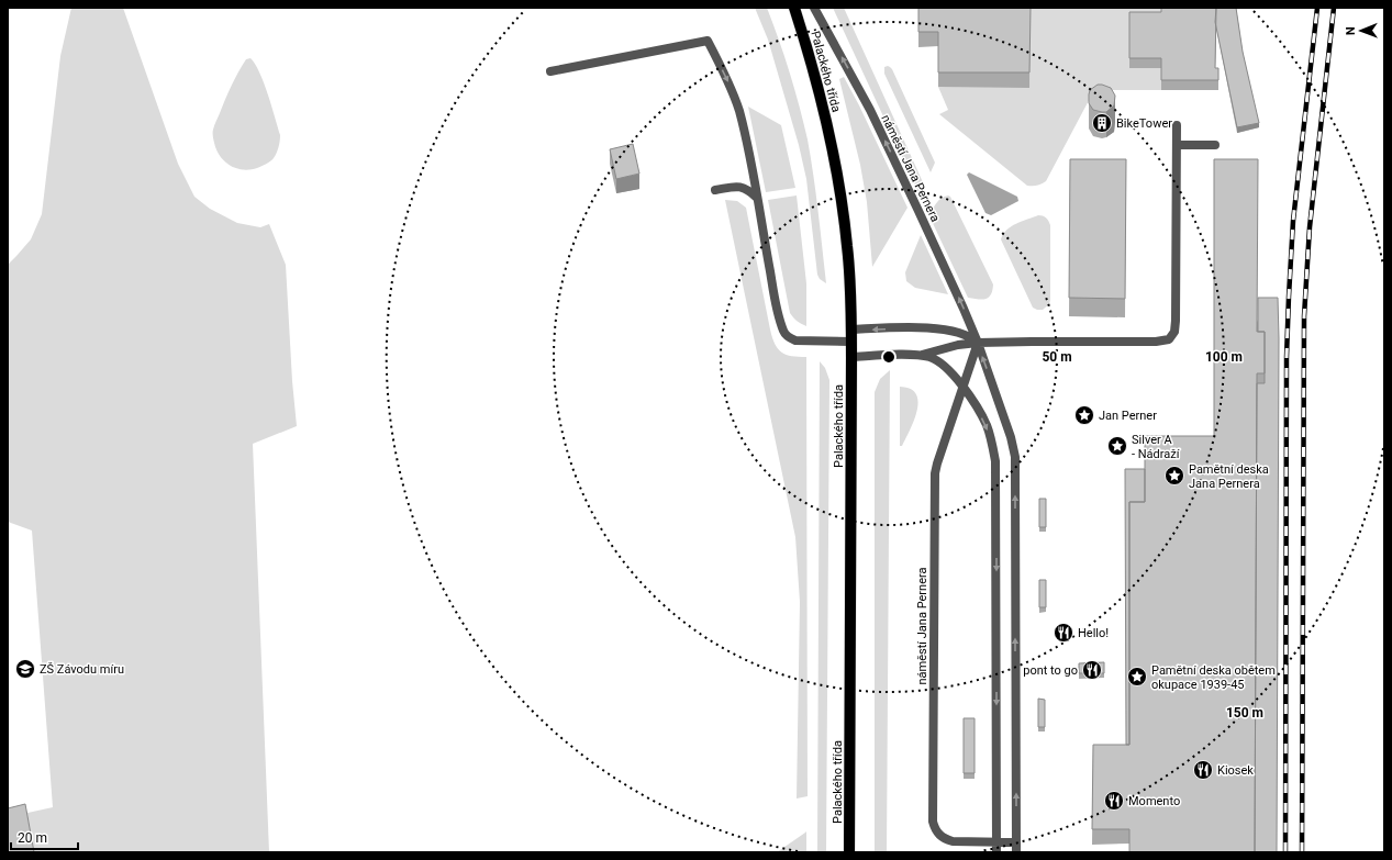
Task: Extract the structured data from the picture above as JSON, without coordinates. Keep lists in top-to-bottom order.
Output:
{
  "streets": {
    "main road": ["Palackého třída"],
    "lane": ["náměstí Jana Pernera"]
  },
  "places": {
    "building": ["BikeTower"],
    "place": [
      "Jan Perner",
      "Silver A - Nádraží",
      "Pamětní deska Jana Pernera",
      "Pamětní deska obětem okupace 1939-45"
    ],
    "restaurant": [
      "Hello!",
      "pont to go",
      "Kiosek",
      "Momento"
    ],
    "school or university": ["ZŠ Závodu míru"]
  },
  "scale_bar": "20 m",
  "north": "left",
  "rings": ["50 m", "100 m", "150 m"]
}
